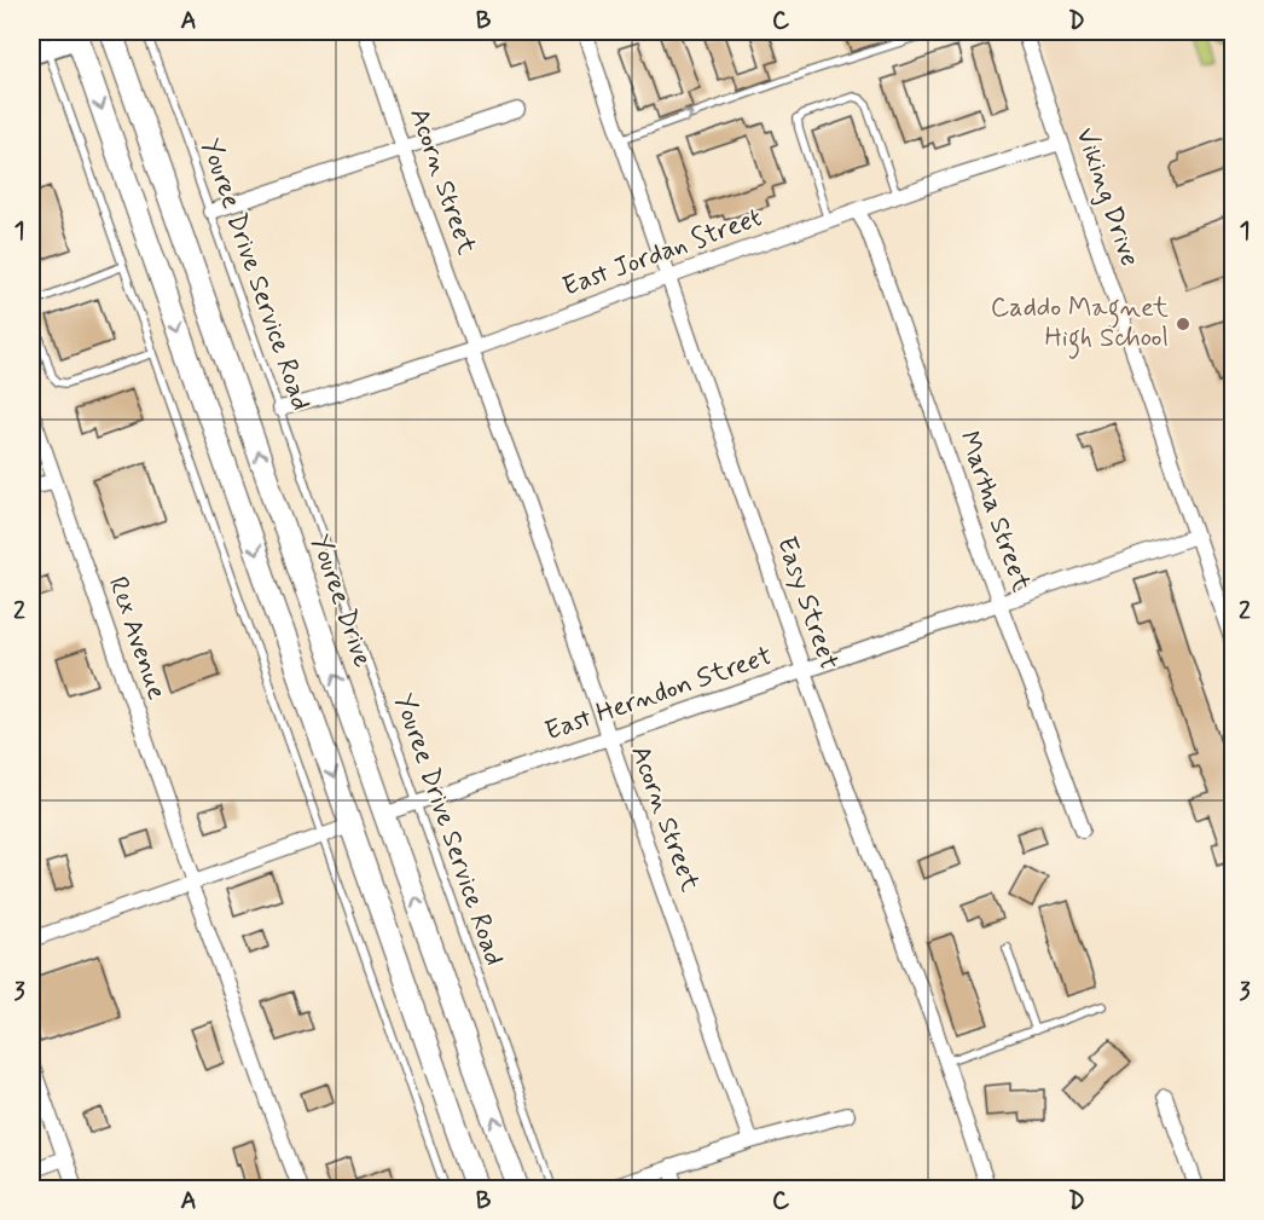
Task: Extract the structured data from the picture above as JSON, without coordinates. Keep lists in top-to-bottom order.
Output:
{
  "streets": {
    "main road": ["Youree Drive"],
    "street": [
      "Acorn Street",
      "Viking Drive",
      "East Jordan Street",
      "Martha Street",
      "Easy Street",
      "Rex Avenue",
      "East Herndon Street"
    ],
    "lane": ["Youree Drive Service Road"]
  },
  "crossings": [
    ["Acorn Street", "East Jordan Street"],
    ["Acorn Street", "East Herndon Street"],
    ["Viking Drive", "East Jordan Street"],
    ["Viking Drive", "East Herndon Street"],
    ["East Jordan Street", "Youree Drive Service Road"],
    ["East Jordan Street", "Martha Street"],
    ["East Jordan Street", "Easy Street"],
    ["Youree Drive Service Road", "East Herndon Street"],
    ["Martha Street", "East Herndon Street"],
    ["Youree Drive", "East Herndon Street"],
    ["Easy Street", "East Herndon Street"]
  ],
  "places": ["Caddo Magnet High School"],
  "grid": {
    "columns": [
      "A",
      "B",
      "C",
      "D"
    ],
    "rows": ["1", "2", "3"]
  }
}
